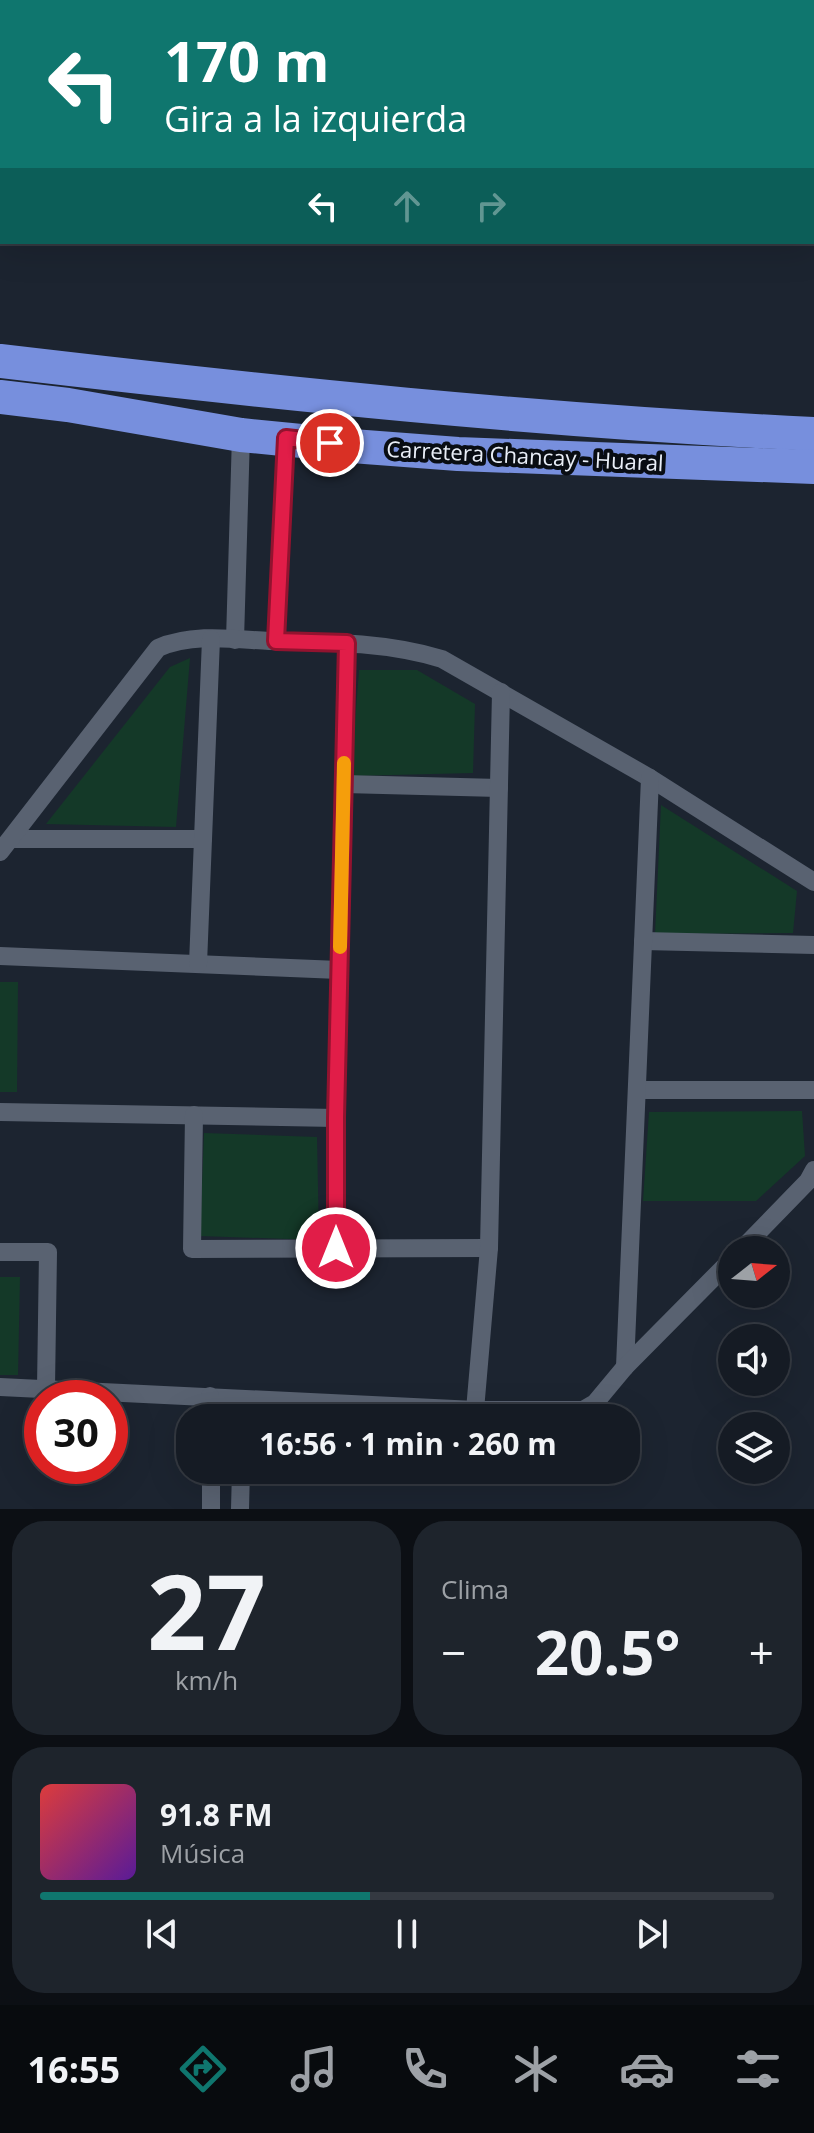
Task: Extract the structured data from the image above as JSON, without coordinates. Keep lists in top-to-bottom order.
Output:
{
  "streets": {
    "highway": ["Carretera Chancay - Huaral"]
  },
  "north": "right",
  "page": {
    "turn": ["170 m", "Gira a la izquierda"],
    "limit": "30",
    "trip": "16:56 · 1 min · 260 m",
    "tile": [
      ["27", "km/h"],
      "Clima"
    ],
    "heat": ["−", "20.5°", "+"],
    "song": ["91.8 FM", "Música"],
    "tabs": "16:55"
  }
}
